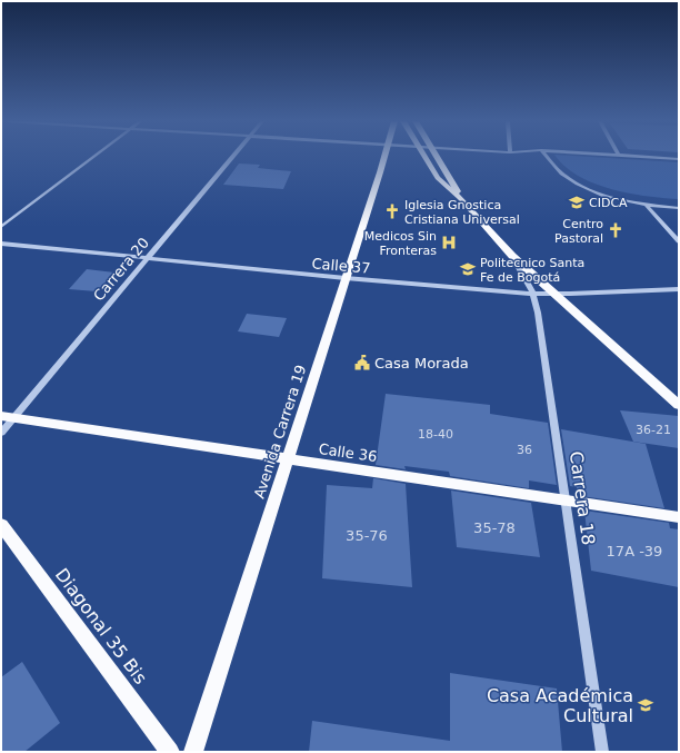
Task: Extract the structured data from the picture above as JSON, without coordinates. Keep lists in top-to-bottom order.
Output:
{
  "streets": {
    "main road": ["Avenida Carrera 19", "Calle 36", "Diagonal 35 Bis"],
    "street": ["Calle 37", "Carrera 20", "Carrera 18"]
  },
  "crossings": [
    ["Calle 37", "Carrera 20"],
    ["Calle 37", "Avenida Carrera 19"],
    ["Calle 37", "Carrera 18"],
    ["Carrera 20", "Calle 36"],
    ["Avenida Carrera 19", "Calle 36"],
    ["Calle 36", "Carrera 18"]
  ],
  "places": {
    "school or university": ["CIDCA", "Politecnico Santa Fe de Bogotá", "Casa Académica Cultural"],
    "church": ["Iglesia Gnostica Cristiana Universal", "Centro Pastoral"],
    "hospital": ["Medicos Sin Fronteras"],
    "public building": ["Casa Morada"]
  },
  "house_numbers": [
    "36-21",
    "18-40",
    "36",
    "35-78",
    "35-76",
    "17A -39"
  ]
}
